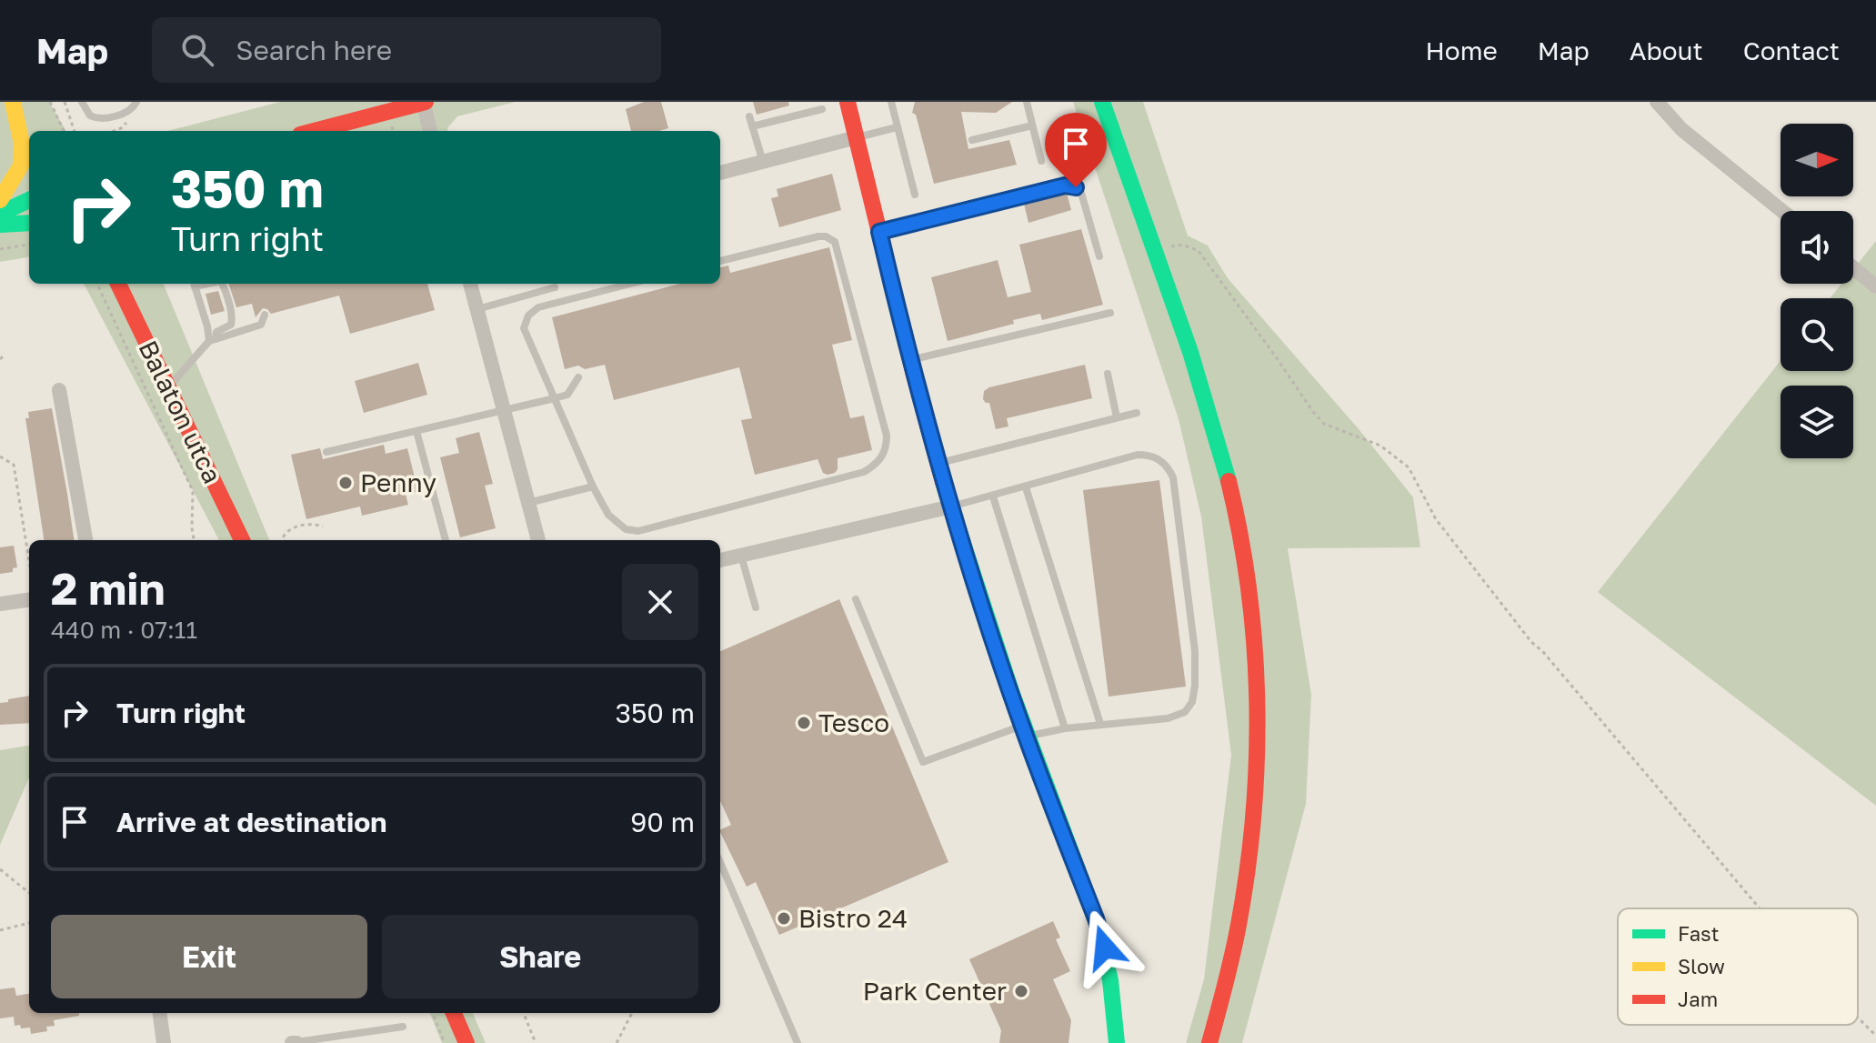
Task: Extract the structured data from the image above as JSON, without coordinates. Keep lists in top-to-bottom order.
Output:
{
  "streets": {
    "street": ["Balaton utca"]
  },
  "places": [
    "Penny",
    "Tesco",
    "Bistro 24",
    "Park Center"
  ],
  "legend": ["Fast", "Slow", "Jam"],
  "north": "right",
  "page": {
    "header": "Map",
    "search": "Search here",
    "nav": [
      "Home",
      "Map",
      "About",
      "Contact"
    ],
    "turn": ["350 m", "Turn right"],
    "heading": ["2 min", "440 m · 07:11"],
    "list": [
      {
        "name": "Turn right",
        "value": "350 m"
      },
      {
        "name": "Arrive at destination",
        "value": "90 m"
      }
    ],
    "buttons": ["Exit", "Share"]
  }
}
